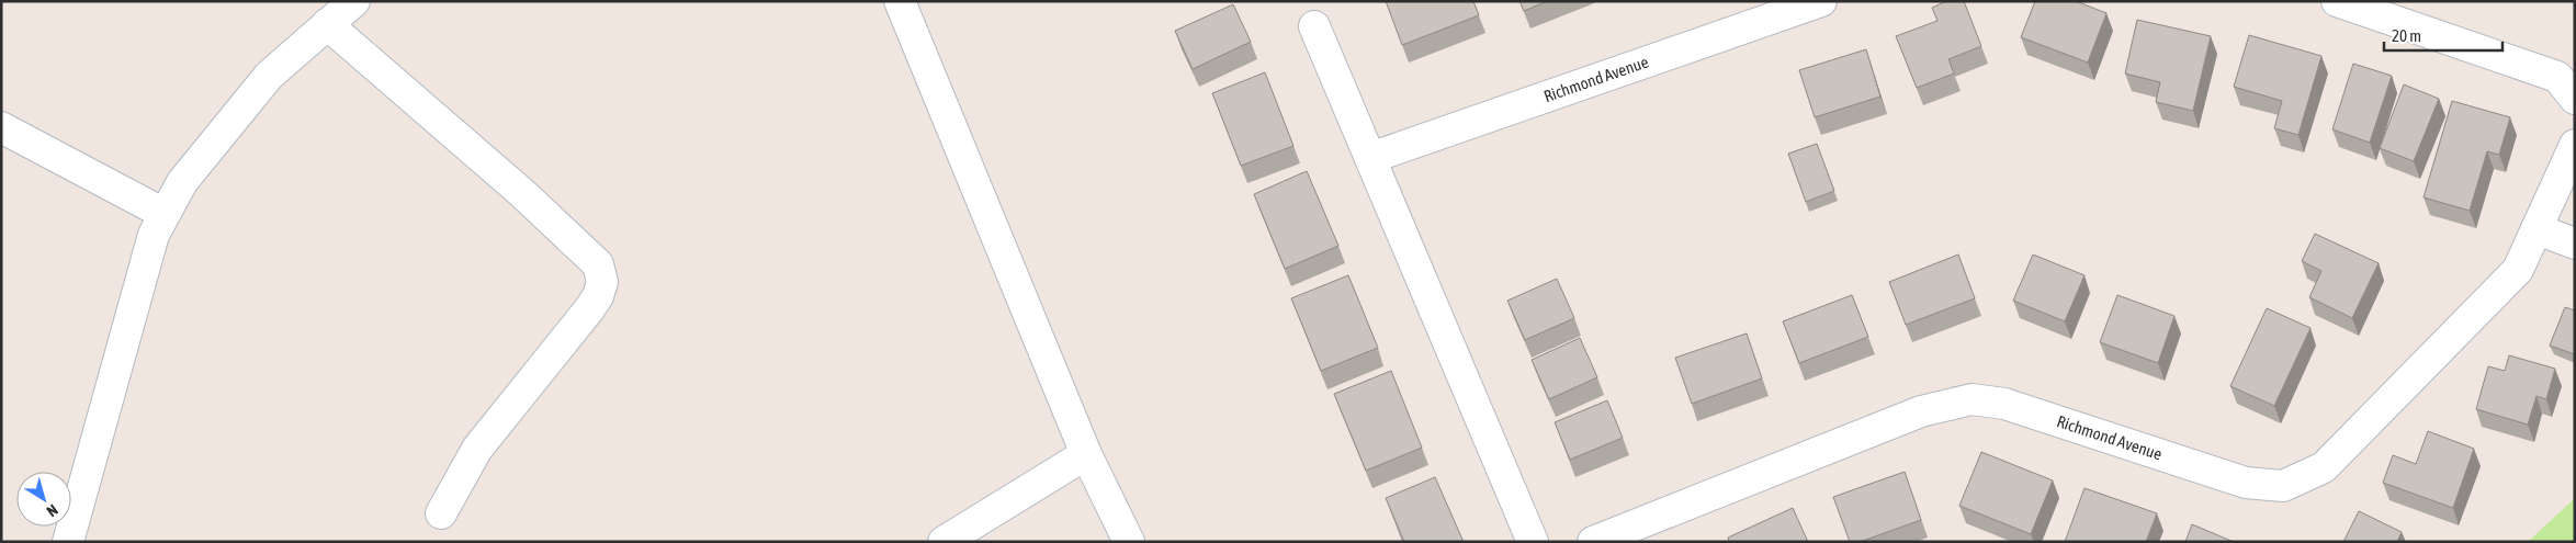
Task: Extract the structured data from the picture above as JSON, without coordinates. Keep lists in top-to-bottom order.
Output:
{
  "streets": {
    "street": ["Richmond Avenue"]
  },
  "scale_bar": "20 m",
  "north": "bottom right"
}
